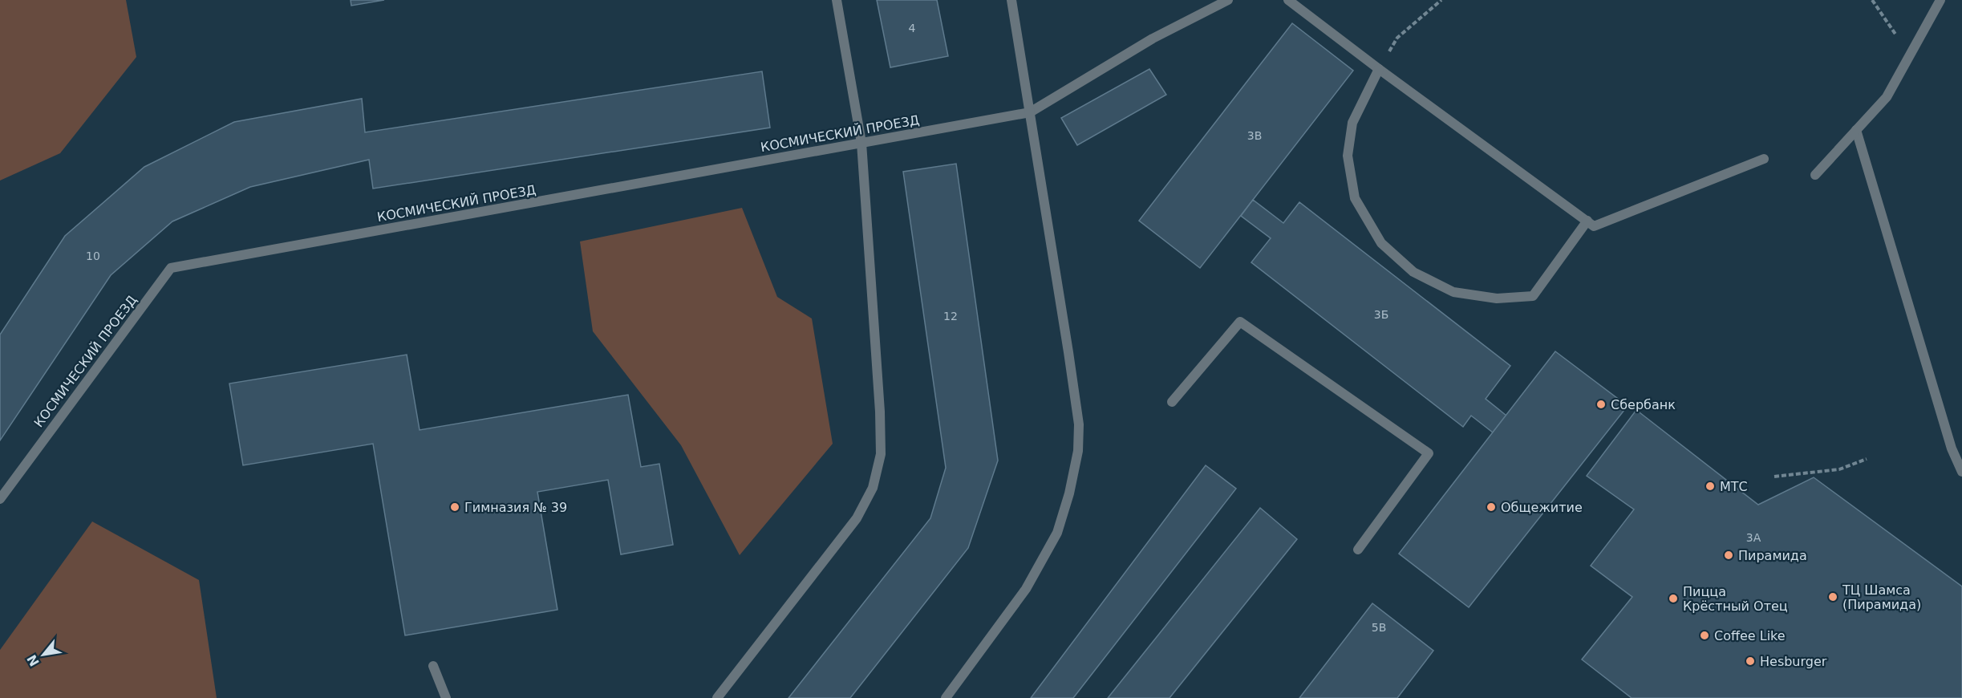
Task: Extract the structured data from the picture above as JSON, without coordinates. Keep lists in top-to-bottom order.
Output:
{
  "streets": {
    "street": ["КОСМИЧЕСКИЙ ПРОЕЗД"]
  },
  "places": [
    "Сбербанк",
    "МТС",
    "Гимназия № 39",
    "Общежитие",
    "Пирамида",
    "ТЦ Шамса (Пирамида)",
    "Пицца Крёстный Отец",
    "Coffee Like",
    "Hesburger"
  ],
  "house_numbers": [
    "4",
    "3В",
    "10",
    "3Б",
    "12",
    "3А",
    "5В"
  ],
  "north": "bottom left"
}
